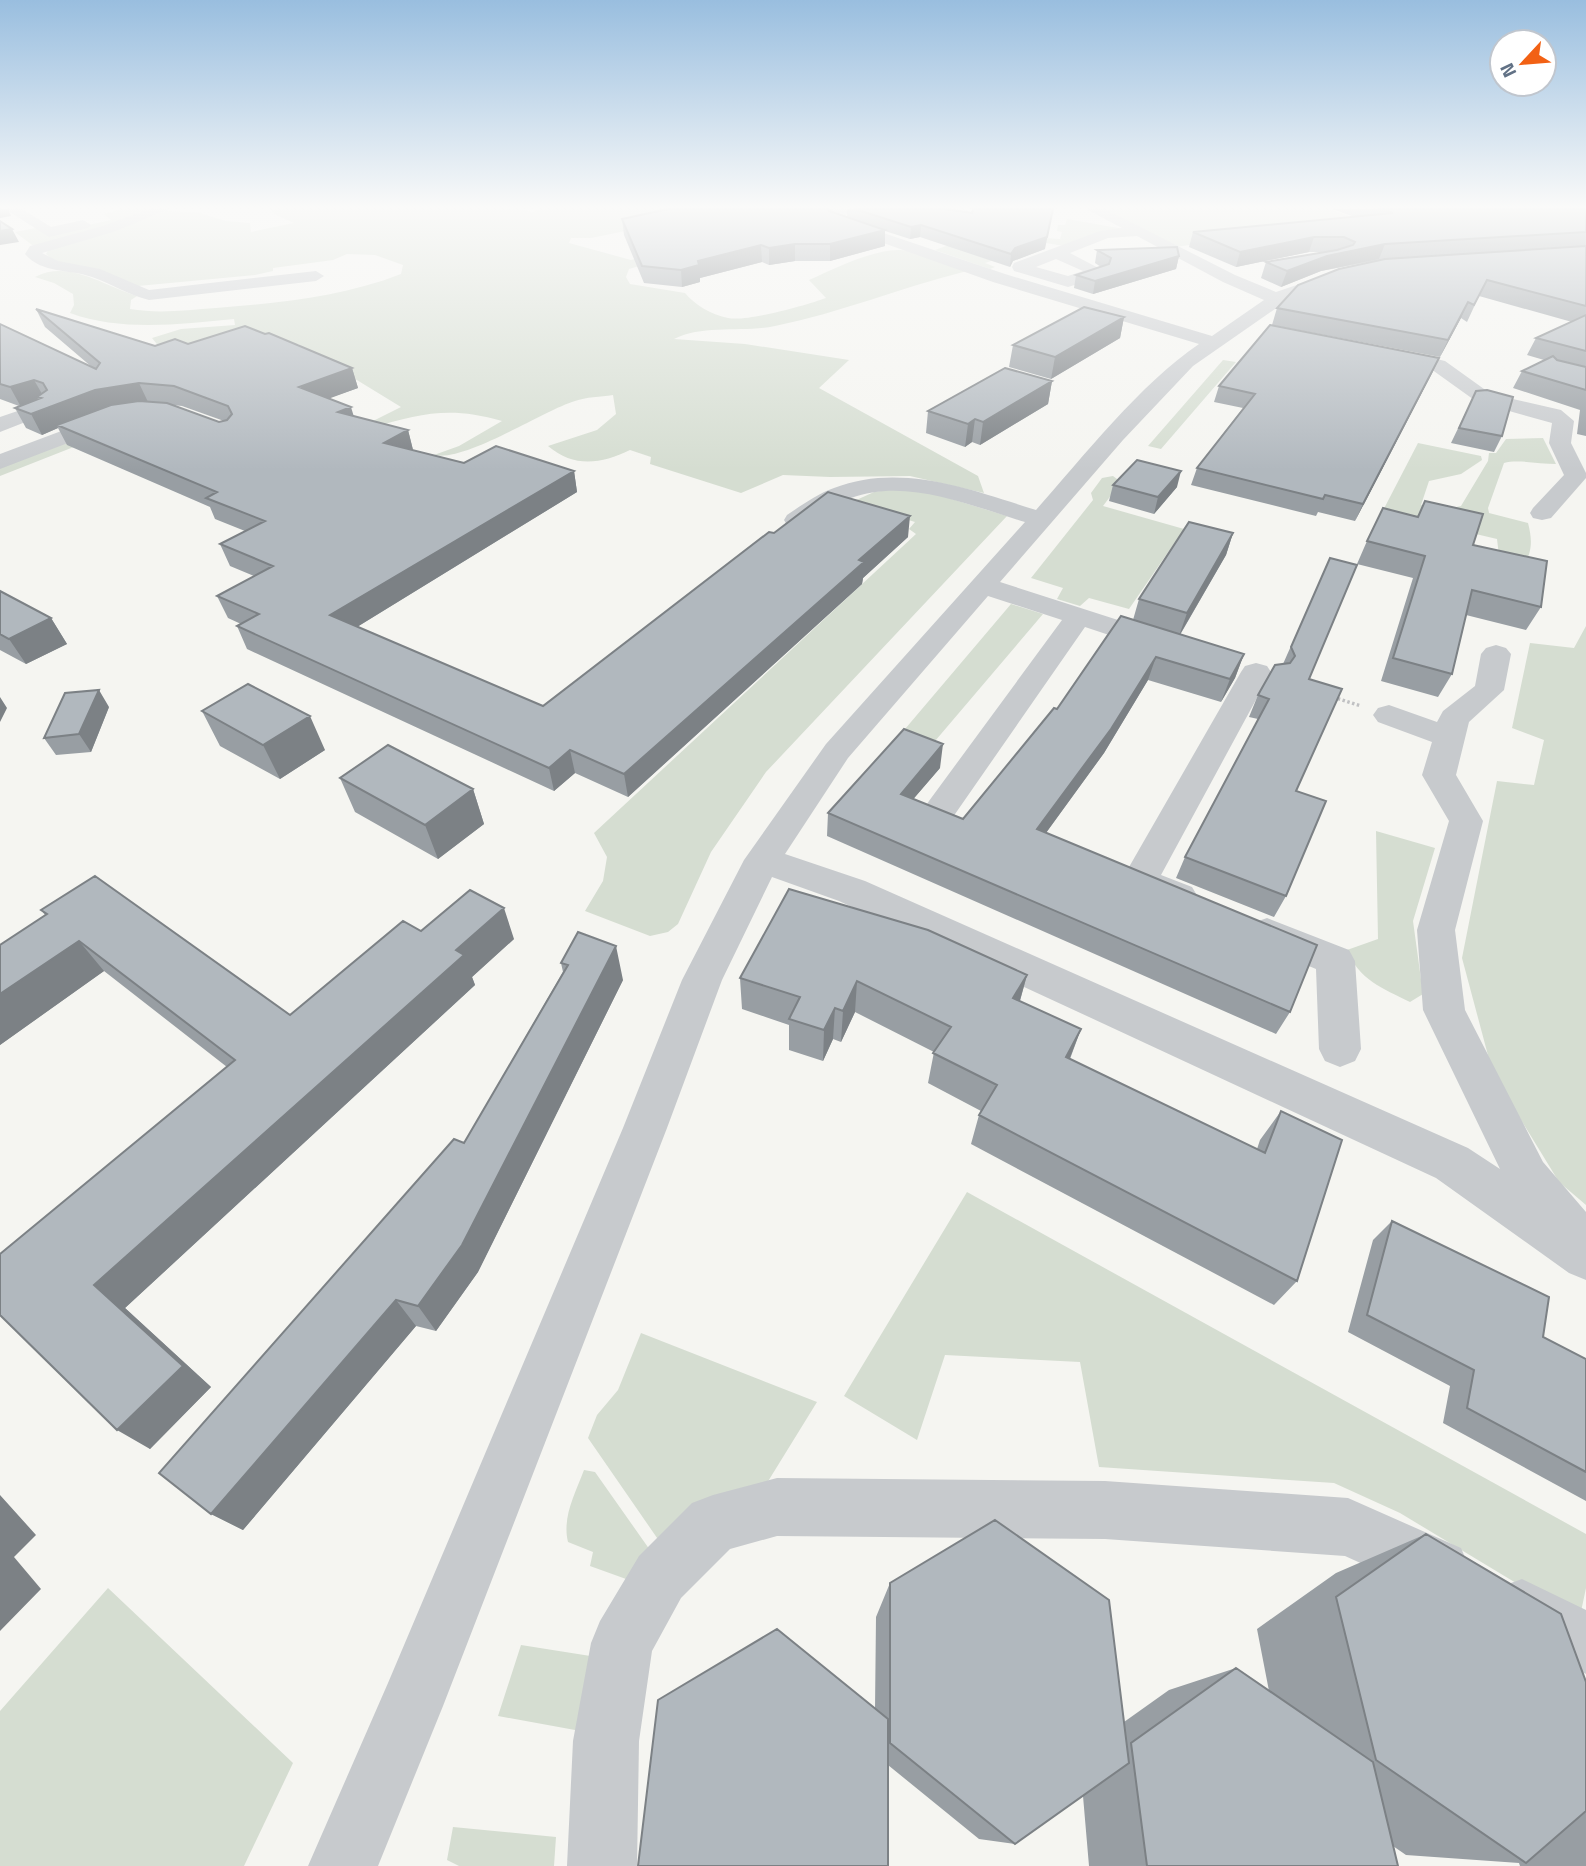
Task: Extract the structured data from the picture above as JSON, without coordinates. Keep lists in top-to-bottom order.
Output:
{
  "north": "bottom left"
}
